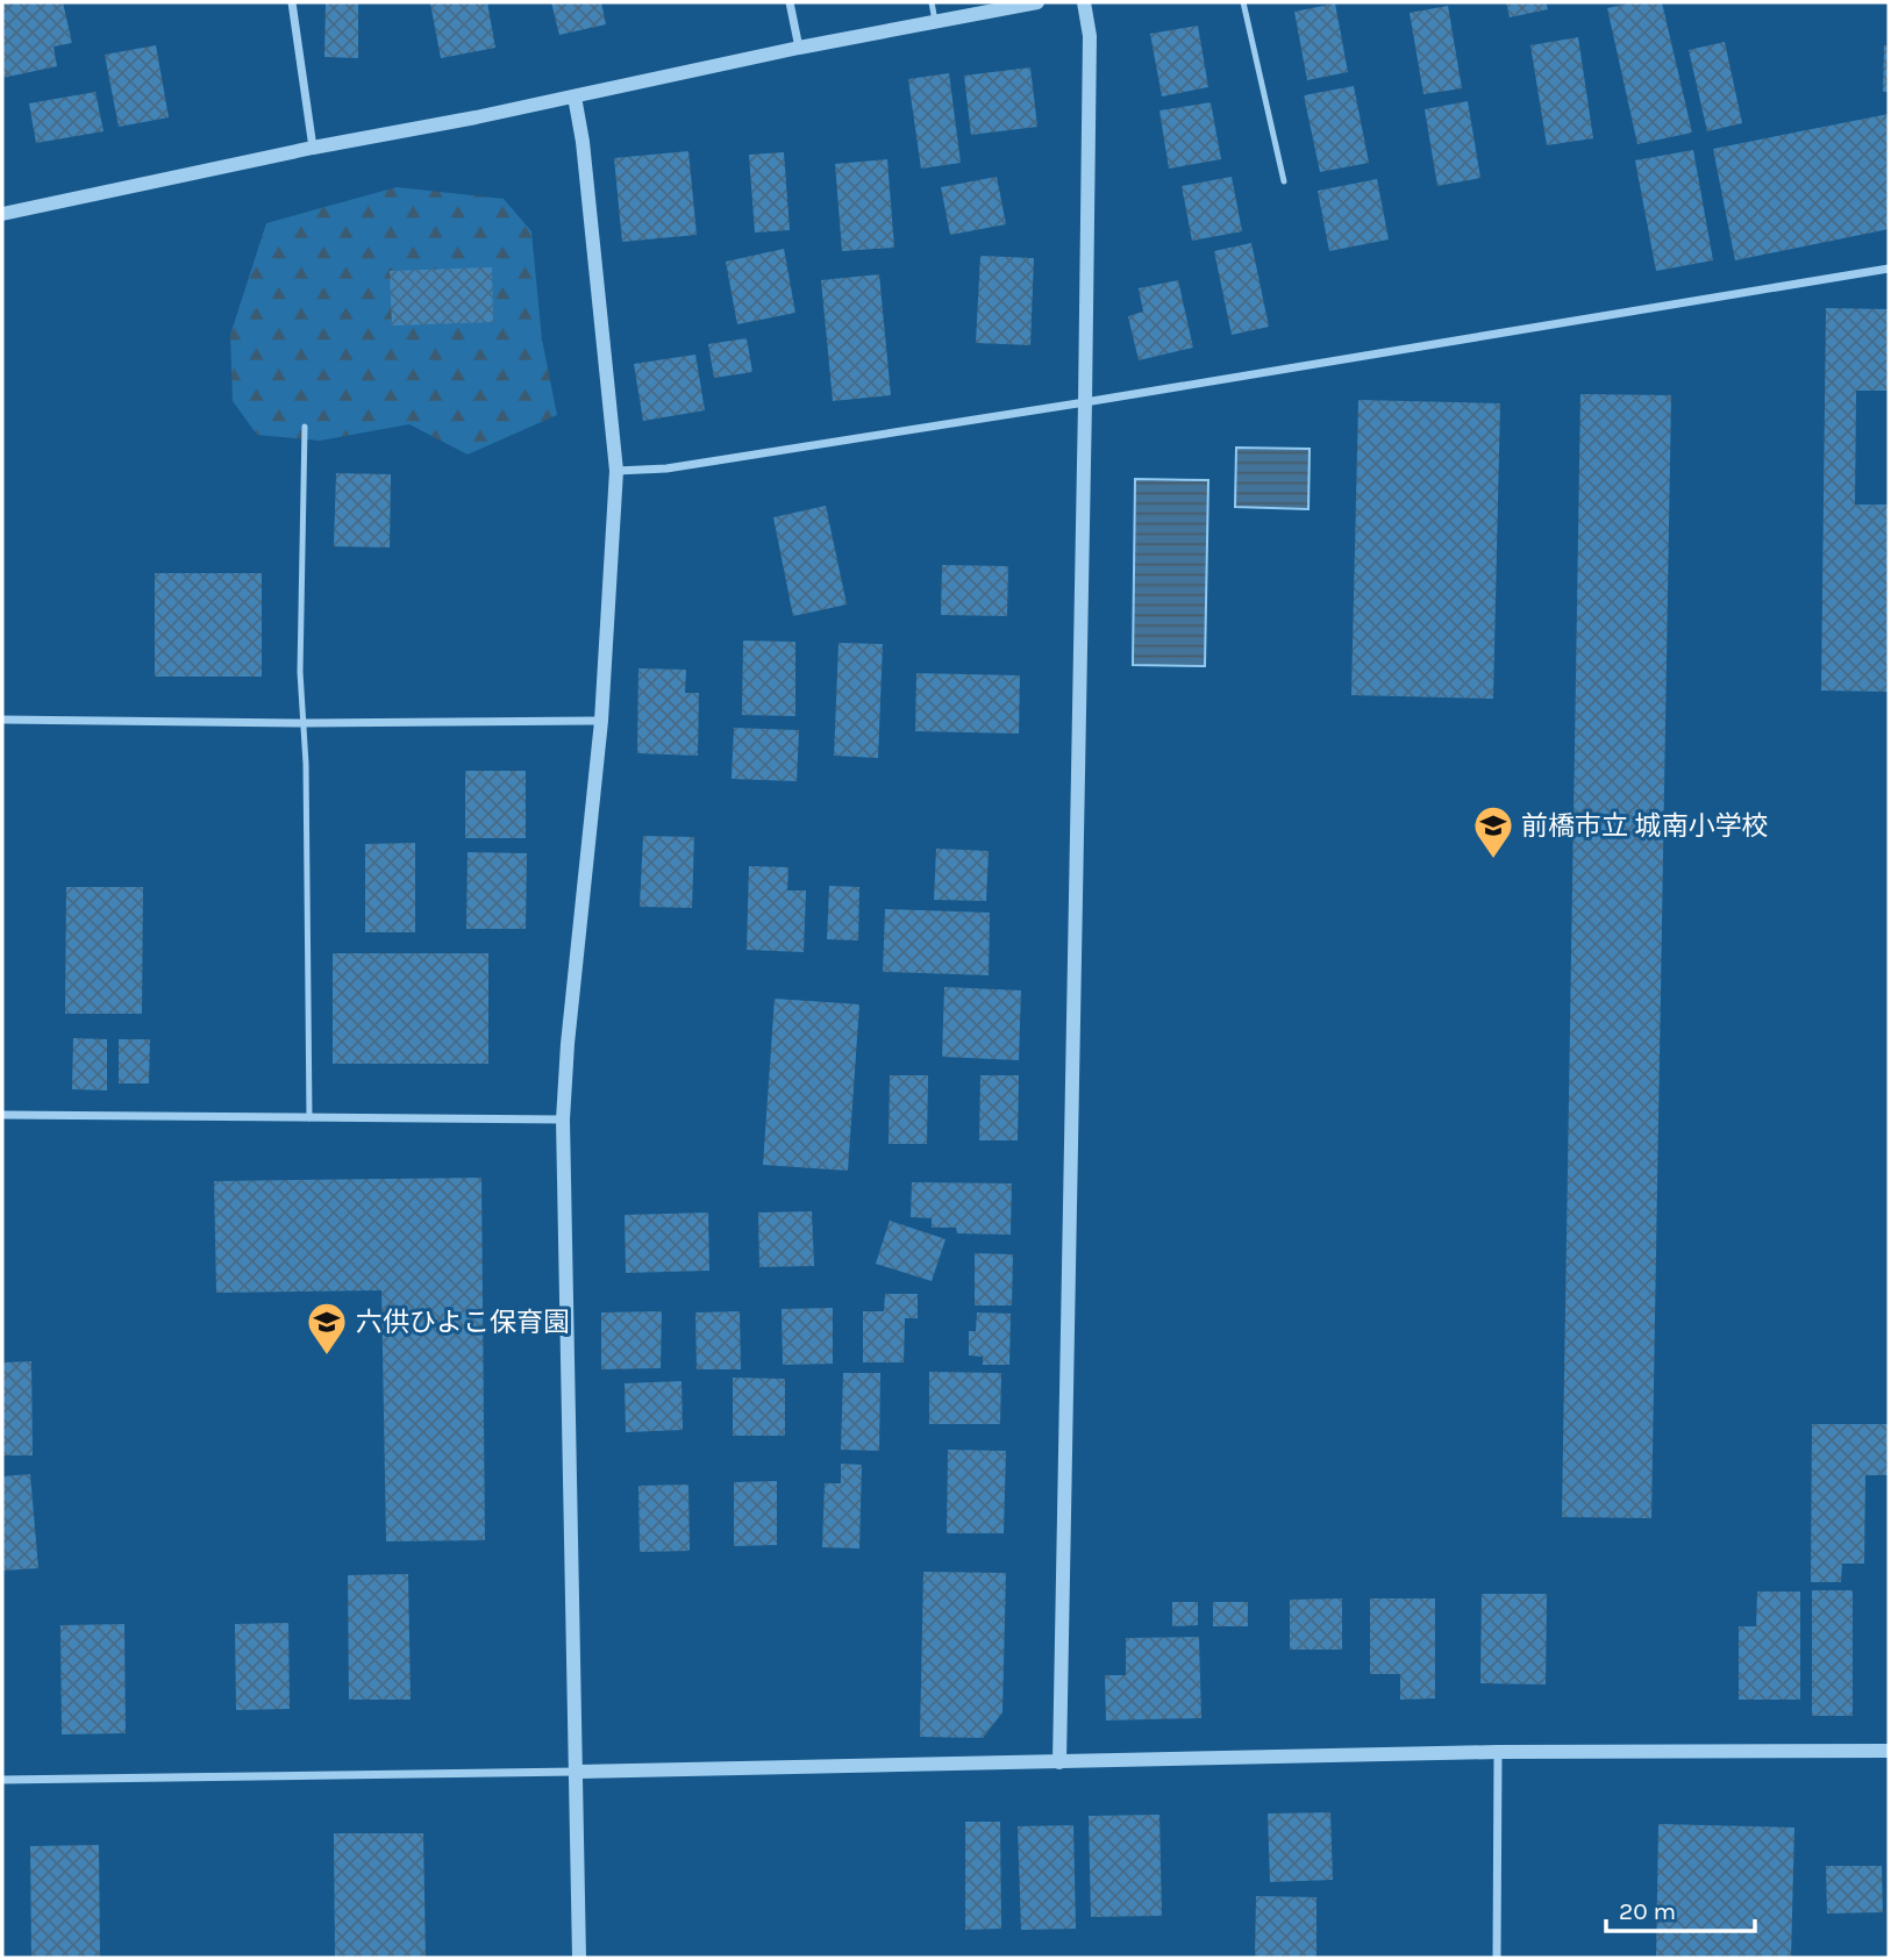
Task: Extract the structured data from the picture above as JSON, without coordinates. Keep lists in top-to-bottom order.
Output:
{
  "places": {
    "school or university": ["前橋市立 城南小学校", "六供ひよこ保育園"]
  },
  "scale_bar": "20 m"
}
